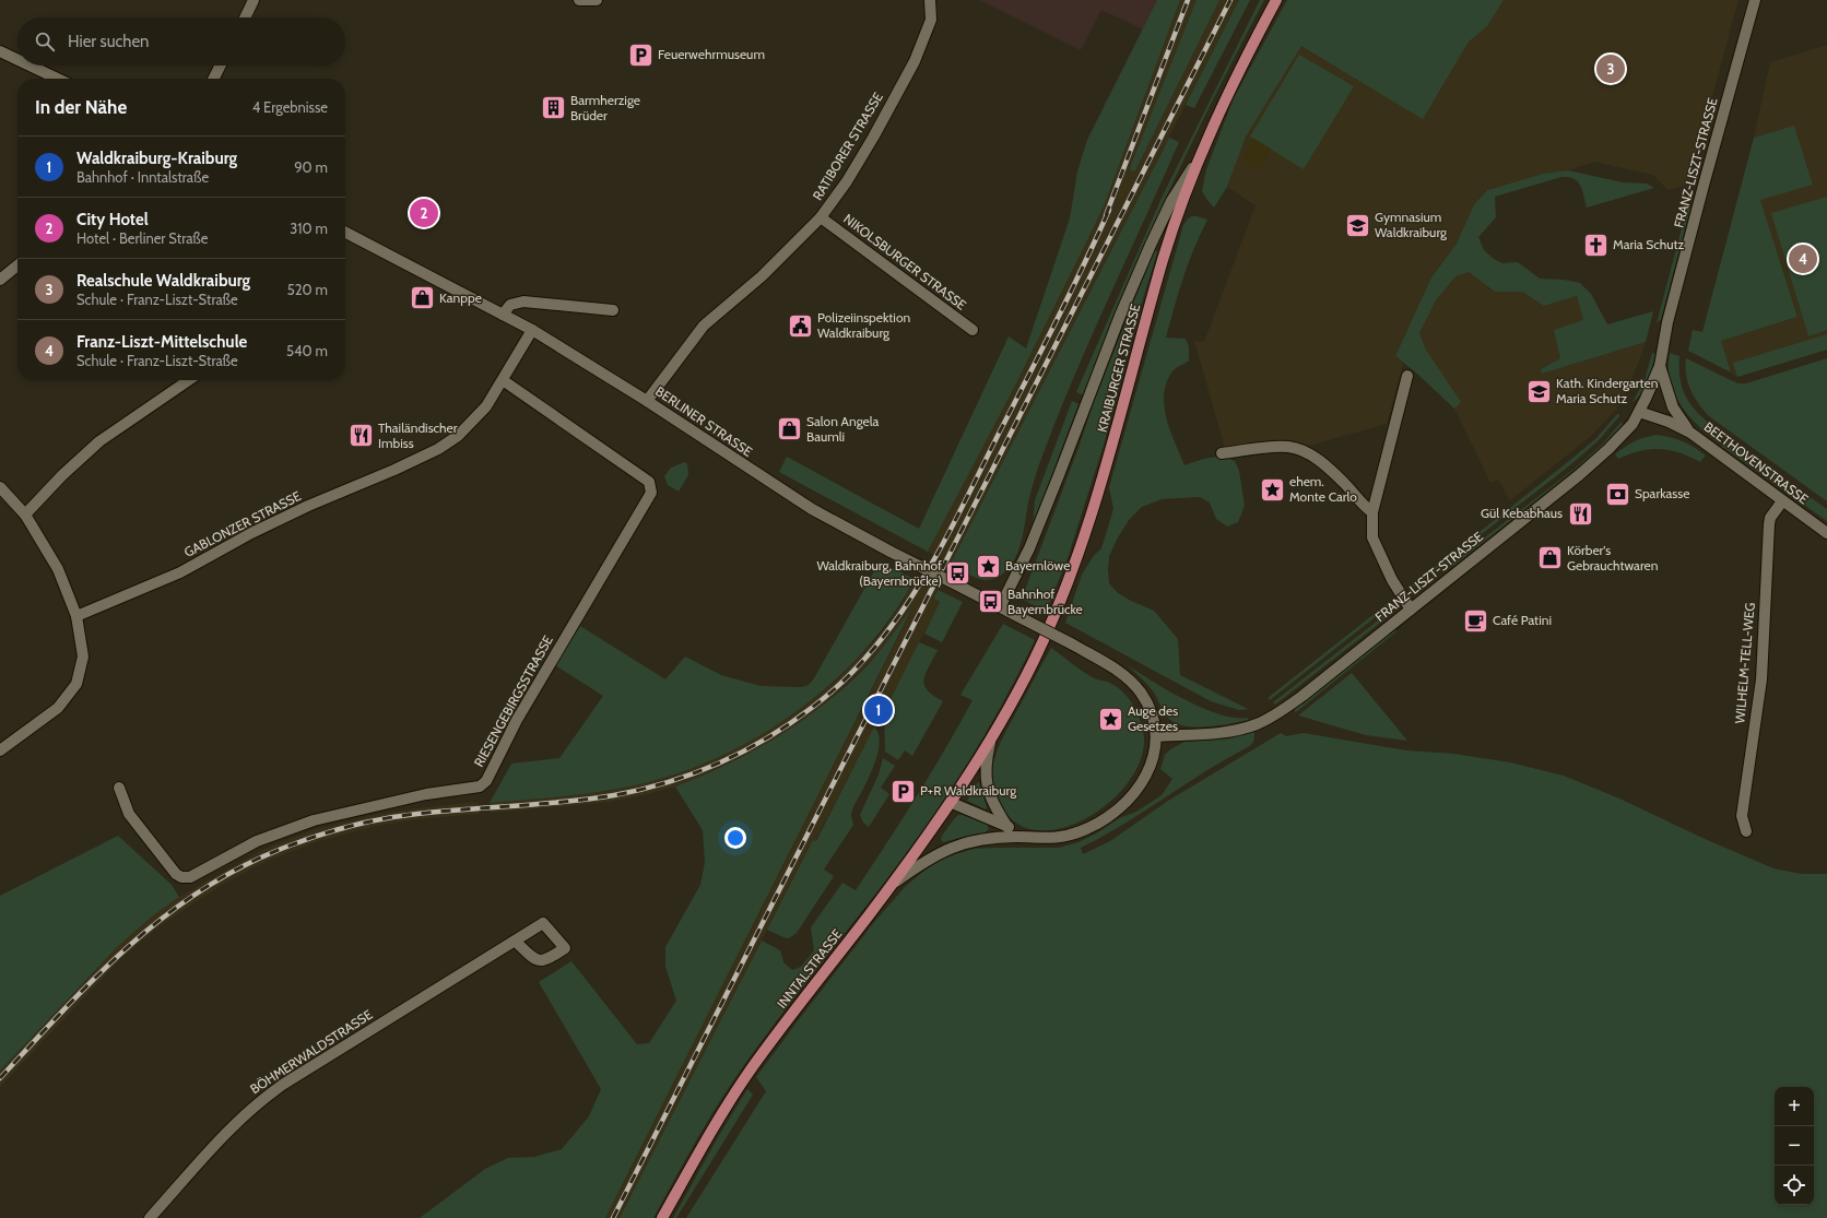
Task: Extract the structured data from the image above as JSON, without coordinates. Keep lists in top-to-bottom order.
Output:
{
  "streets": {
    "main road": ["KRAIBURGER STRASSE", "INNTALSTRASSE"],
    "street": [
      "RATIBORER STRASSE",
      "FRANZ-LISZT-STRASSE",
      "NIKOLSBURGER STRASSE",
      "BERLINER STRASSE",
      "BEETHOVENSTRASSE",
      "GABLONZER STRASSE",
      "WILHELM-TELL-WEG",
      "RIESENGEBIRGSSTRASSE",
      "BÖHMERWALDSTRASSE"
    ]
  },
  "crossings": [
    ["RATIBORER STRASSE", "NIKOLSBURGER STRASSE"],
    ["RATIBORER STRASSE", "BERLINER STRASSE"],
    ["FRANZ-LISZT-STRASSE", "BERLINER STRASSE"],
    ["FRANZ-LISZT-STRASSE", "BEETHOVENSTRASSE"],
    ["KRAIBURGER STRASSE", "INNTALSTRASSE"],
    ["BERLINER STRASSE", "GABLONZER STRASSE"],
    ["BEETHOVENSTRASSE", "WILHELM-TELL-WEG"],
    ["GABLONZER STRASSE", "RIESENGEBIRGSSTRASSE"]
  ],
  "places": {
    "parking": ["Feuerwehrmuseum", "P+R Waldkraiburg"],
    "building": ["Barmherzige Brüder"],
    "school or university": ["Gymnasium Waldkraiburg", "Kath. Kindergarten Maria Schutz"],
    "church": ["Maria Schutz"],
    "shop": ["Kanppe", "Salon Angela Baumli", "Körber's Gebrauchtwaren"],
    "public building": ["Polizeiinspektion Waldkraiburg"],
    "restaurant": ["Thailändischer Imbiss", "Gül Kebabhaus"],
    "place": ["ehem. Monte Carlo", "Bayernlöwe", "Auge des Gesetzes"],
    "bank": ["Sparkasse"],
    "bus stop": ["Waldkraiburg, Bahnhof (Bayernbrücke)", "Bahnhof Bayernbrücke"],
    "cafe": ["Café Patini"]
  },
  "page": {
    "search": "Hier suchen",
    "pins": [
      "3",
      "2",
      "4",
      "1"
    ],
    "heading": ["In der Nähe", "4 Ergebnisse"],
    "list": [
      {
        "mark": "1",
        "name": "Waldkraiburg-Kraiburg",
        "note": "Bahnhof · Inntalstraße",
        "value": "90 m"
      },
      {
        "mark": "2",
        "name": "City Hotel",
        "note": "Hotel · Berliner Straße",
        "value": "310 m"
      },
      {
        "mark": "3",
        "name": "Realschule Waldkraiburg",
        "note": "Schule · Franz-Liszt-Straße",
        "value": "520 m"
      },
      {
        "mark": "4",
        "name": "Franz-Liszt-Mittelschule",
        "note": "Schule · Franz-Liszt-Straße",
        "value": "540 m"
      }
    ],
    "map_buttons": ["+", "−"]
  }
}
